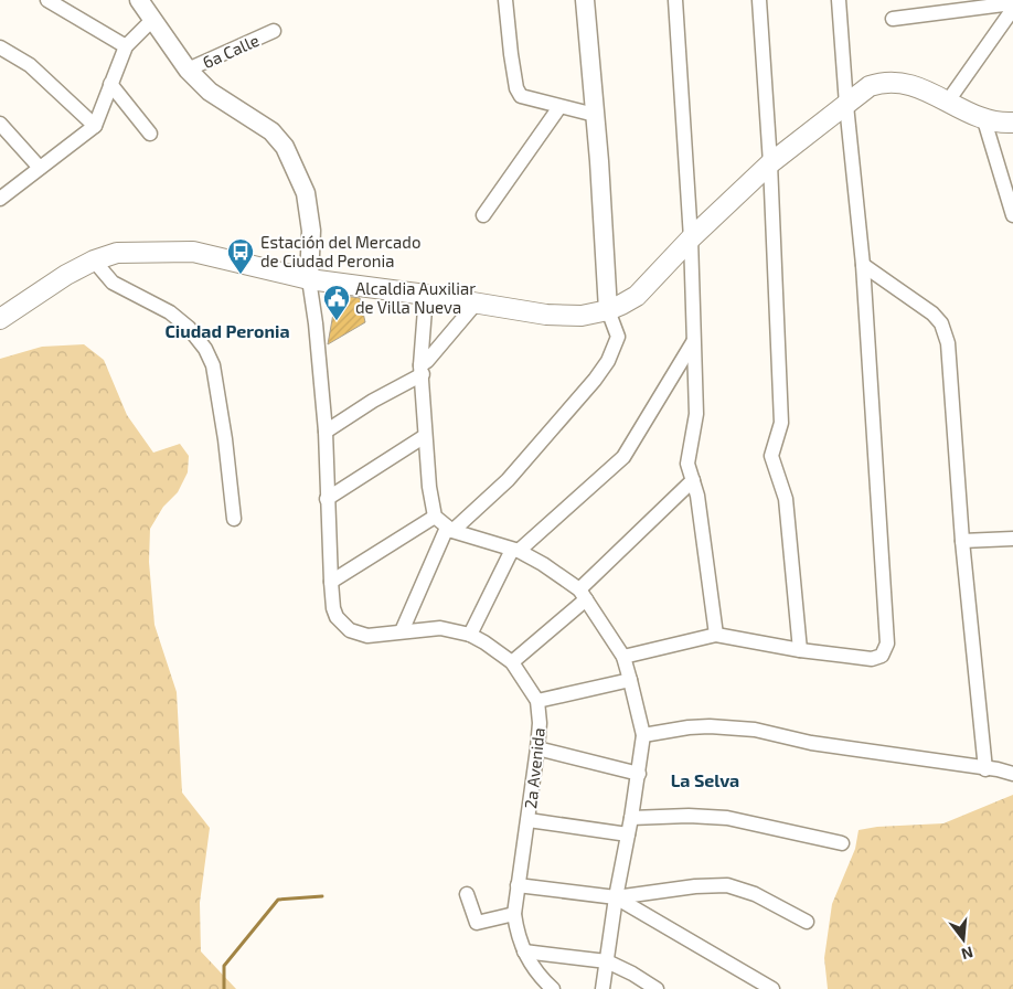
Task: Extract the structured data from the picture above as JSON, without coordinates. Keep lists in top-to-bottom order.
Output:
{
  "streets": {
    "street": ["6a Calle", "2a Avenida"]
  },
  "districts": ["Ciudad Peronia", "La Selva"],
  "places": {
    "bus stop": ["Estación del Mercado de Ciudad Peronia"],
    "public building": ["Alcaldia Auxiliar de Villa Nueva"]
  },
  "north": "bottom"
}
